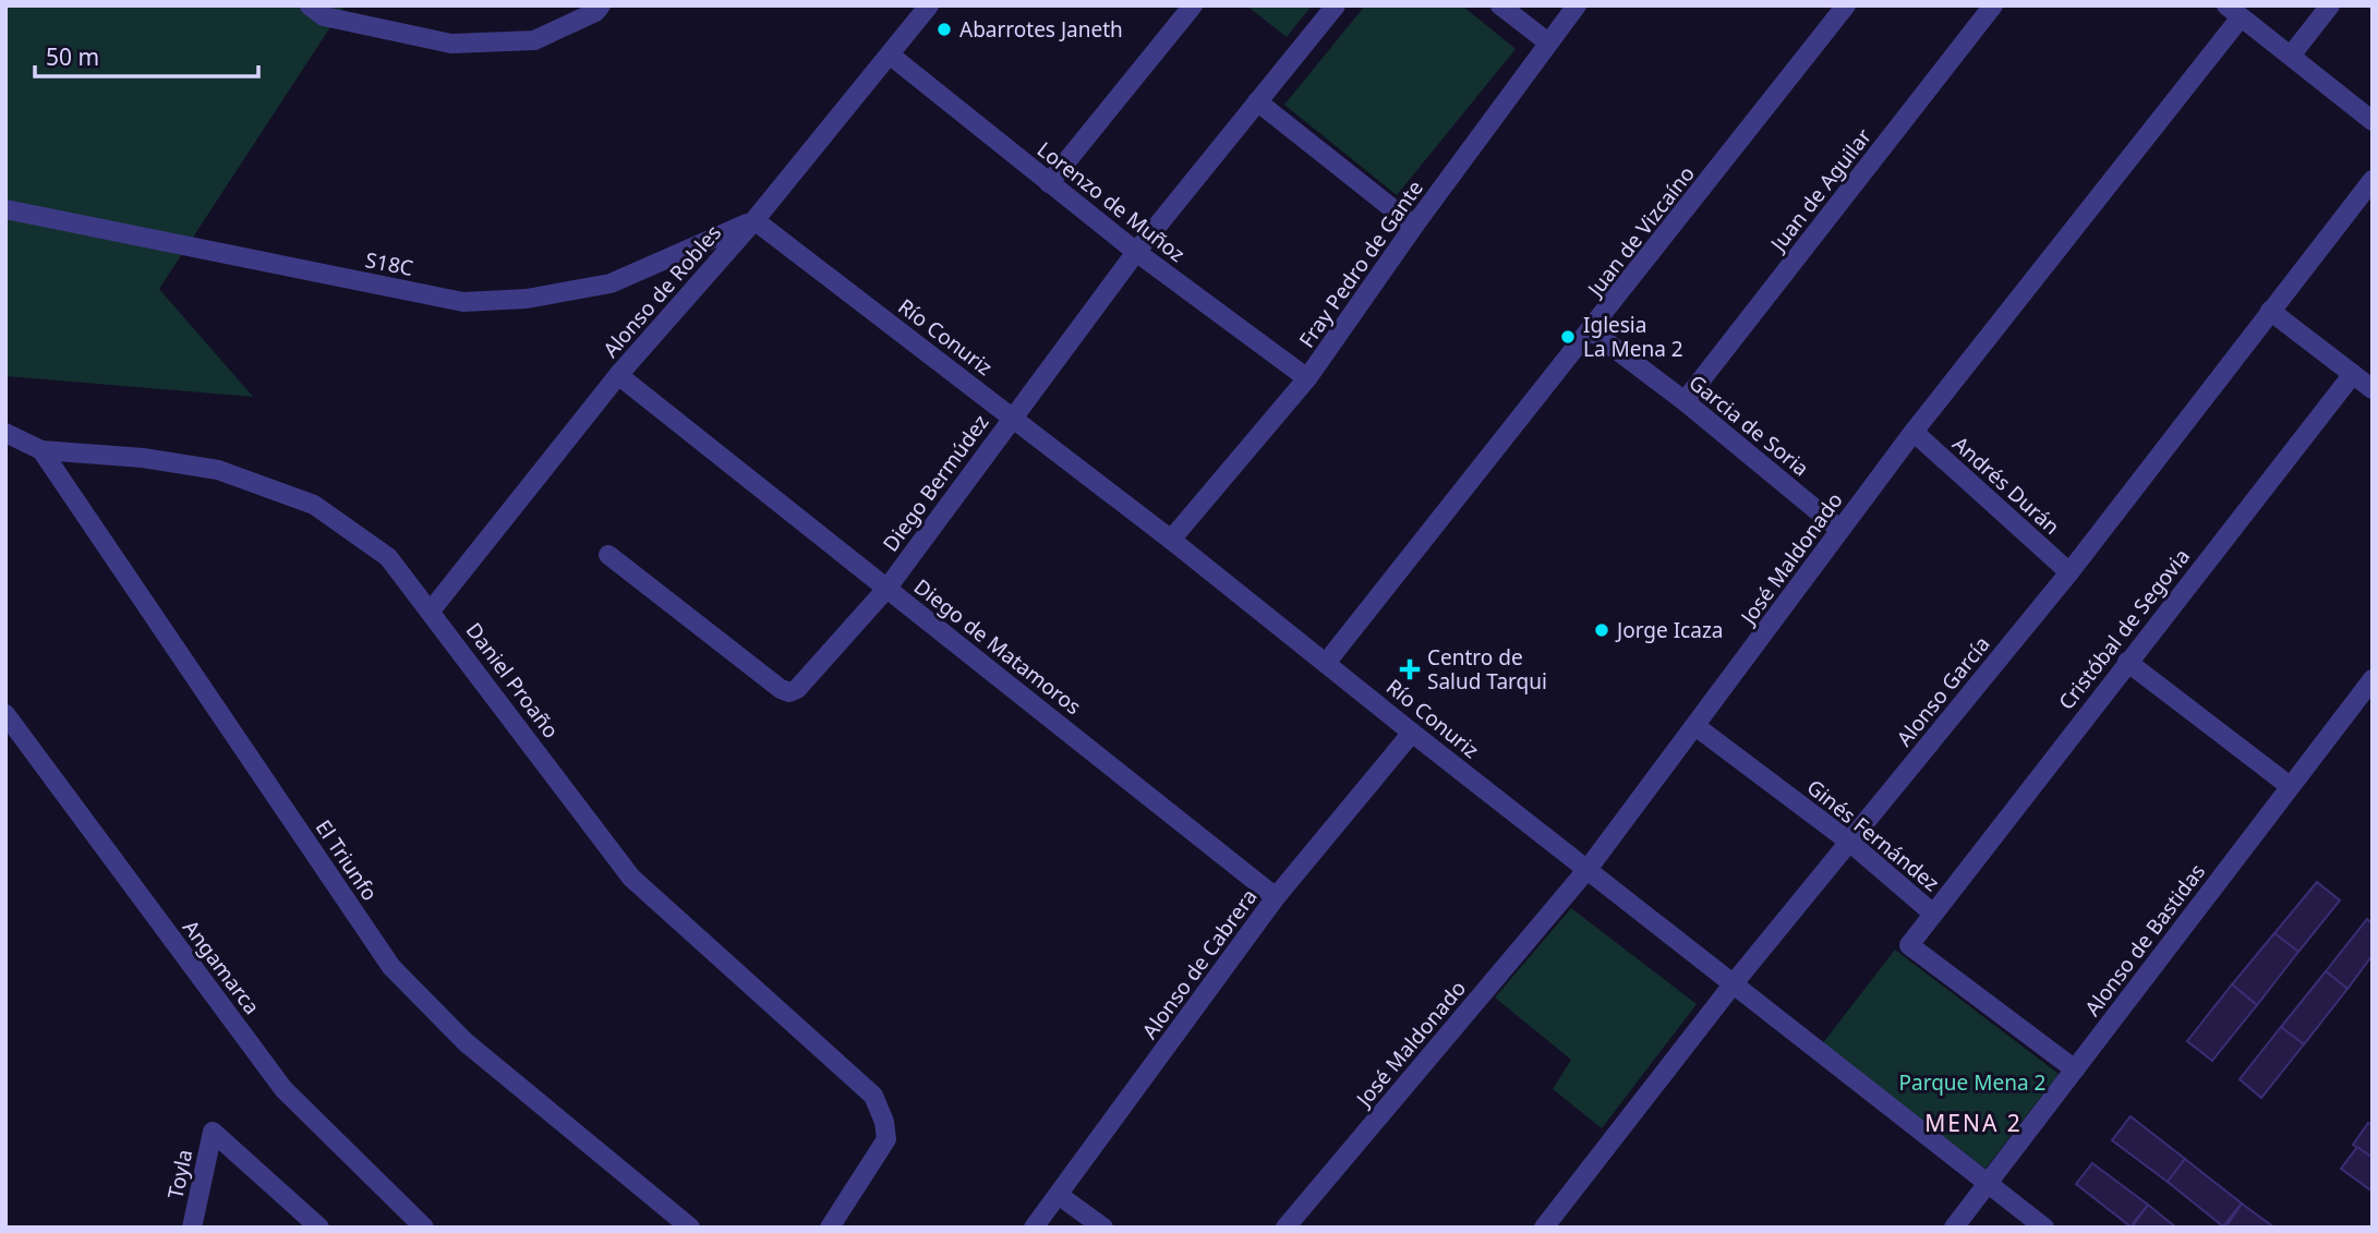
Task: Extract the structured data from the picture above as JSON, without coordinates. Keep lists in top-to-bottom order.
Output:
{
  "streets": {
    "street": [
      "Juan de Aguilar",
      "Lorenzo de Muñoz",
      "Juan de Vizcaíno",
      "S18C",
      "Fray Pedro de Gante",
      "Alonso de Robles",
      "Río Conuriz",
      "Garcia de Soria",
      "Diego Bermúdez",
      "Andrés Durán",
      "José Maldonado",
      "Cristóbal de Segovia",
      "Diego de Matamoros",
      "Daniel Proaño",
      "Alonso García",
      "Ginés Fernández",
      "El Triunfo",
      "Alonso de Bastidas",
      "Alonso de Cabrera",
      "Angamarca",
      "Toyla"
    ]
  },
  "crossings": [
    ["Juan de Aguilar", "Garcia de Soria"],
    ["Lorenzo de Muñoz", "Fray Pedro de Gante"],
    ["Lorenzo de Muñoz", "Alonso de Robles"],
    ["Lorenzo de Muñoz", "Diego Bermúdez"],
    ["Juan de Vizcaíno", "Río Conuriz"],
    ["Juan de Vizcaíno", "Garcia de Soria"],
    ["S18C", "Alonso de Robles"],
    ["S18C", "Río Conuriz"],
    ["Fray Pedro de Gante", "Río Conuriz"],
    ["Alonso de Robles", "Río Conuriz"],
    ["Alonso de Robles", "Diego de Matamoros"],
    ["Alonso de Robles", "Daniel Proaño"],
    ["Río Conuriz", "Diego Bermúdez"],
    ["Río Conuriz", "José Maldonado"],
    ["Río Conuriz", "Alonso García"],
    ["Río Conuriz", "Alonso de Bastidas"],
    ["Río Conuriz", "Alonso de Cabrera"],
    ["Garcia de Soria", "José Maldonado"],
    ["Diego Bermúdez", "Diego de Matamoros"],
    ["Andrés Durán", "José Maldonado"],
    ["Andrés Durán", "Alonso García"],
    ["José Maldonado", "Ginés Fernández"],
    ["Cristóbal de Segovia", "Ginés Fernández"],
    ["Diego de Matamoros", "Alonso de Cabrera"],
    ["Daniel Proaño", "El Triunfo"],
    ["Alonso García", "Ginés Fernández"],
    ["Ginés Fernández", "Alonso de Bastidas"]
  ],
  "districts": ["MENA 2"],
  "parks": ["Parque Mena 2"],
  "places": {
    "other": ["Abarrotes Janeth", "Iglesia La Mena 2", "Jorge Icaza"],
    "health": ["Centro de Salud Tarqui"]
  },
  "scale_bar": "50 m"
}
